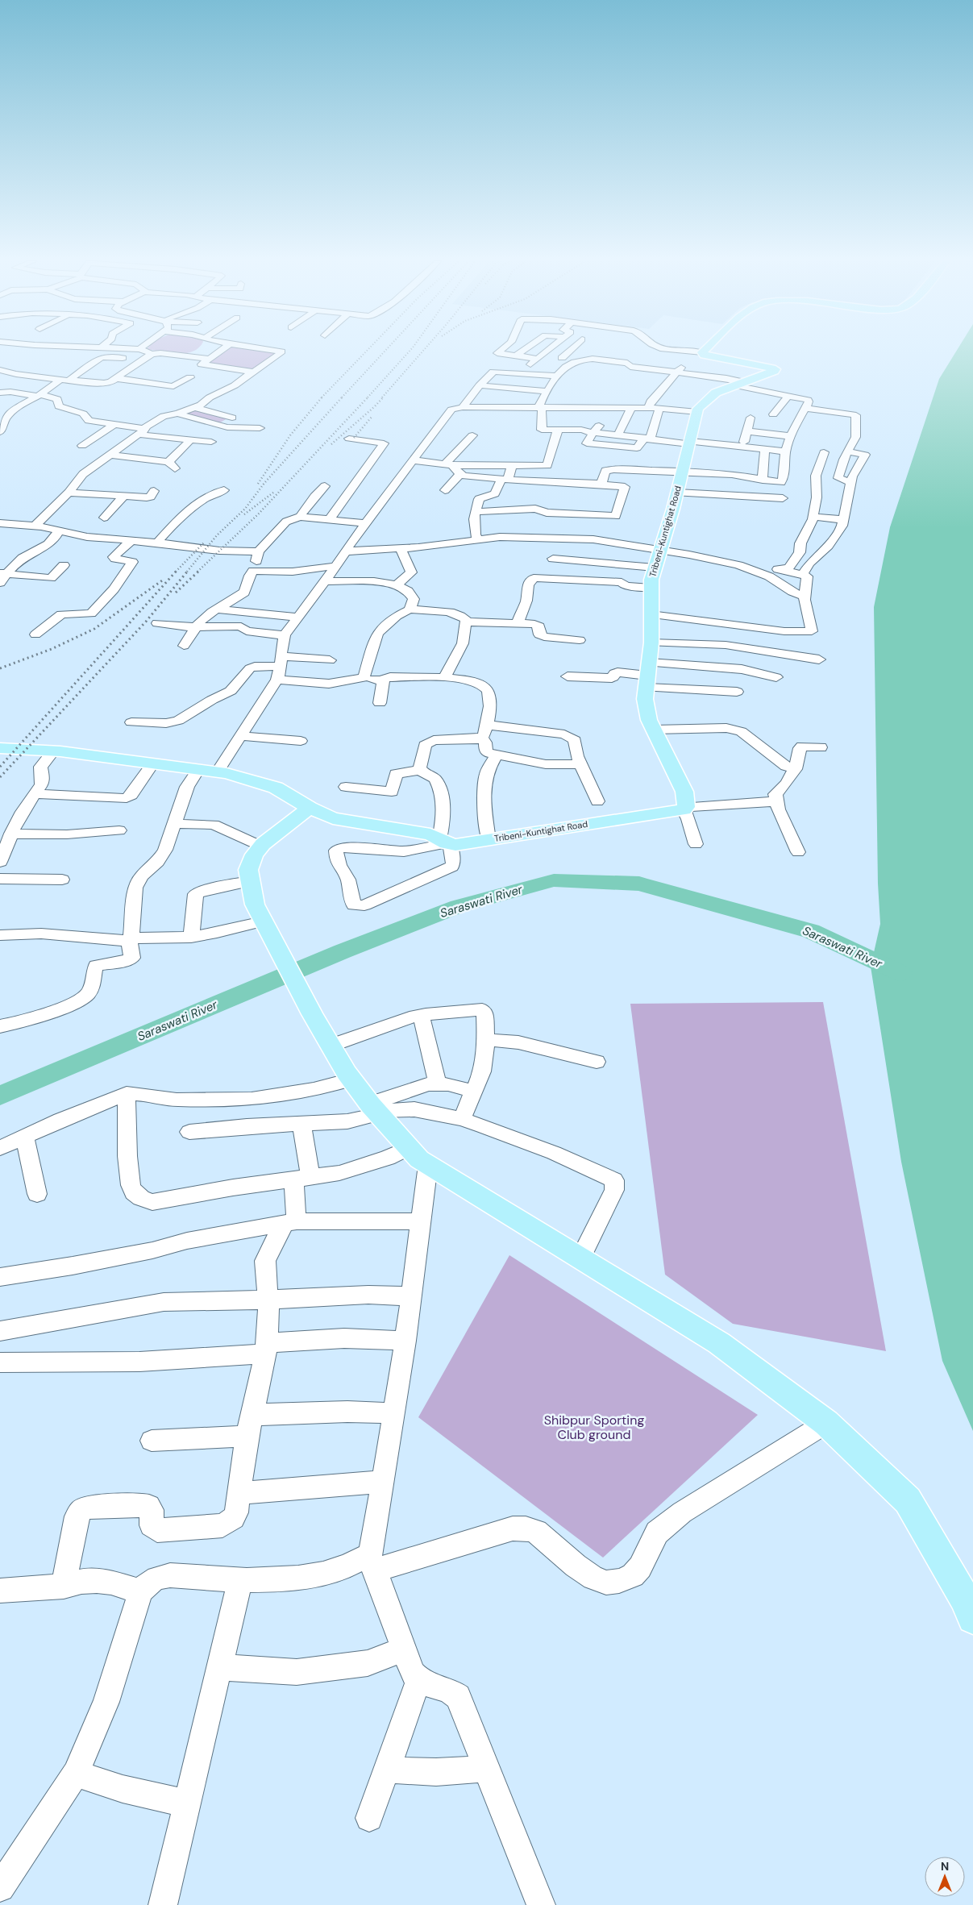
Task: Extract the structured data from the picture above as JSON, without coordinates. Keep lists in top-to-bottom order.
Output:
{
  "streets": {
    "main road": ["Tribeni-Kuntighat Road"]
  },
  "water": ["Saraswati River"],
  "parks": ["Shibpur Sporting Club ground"],
  "north": "top"
}
